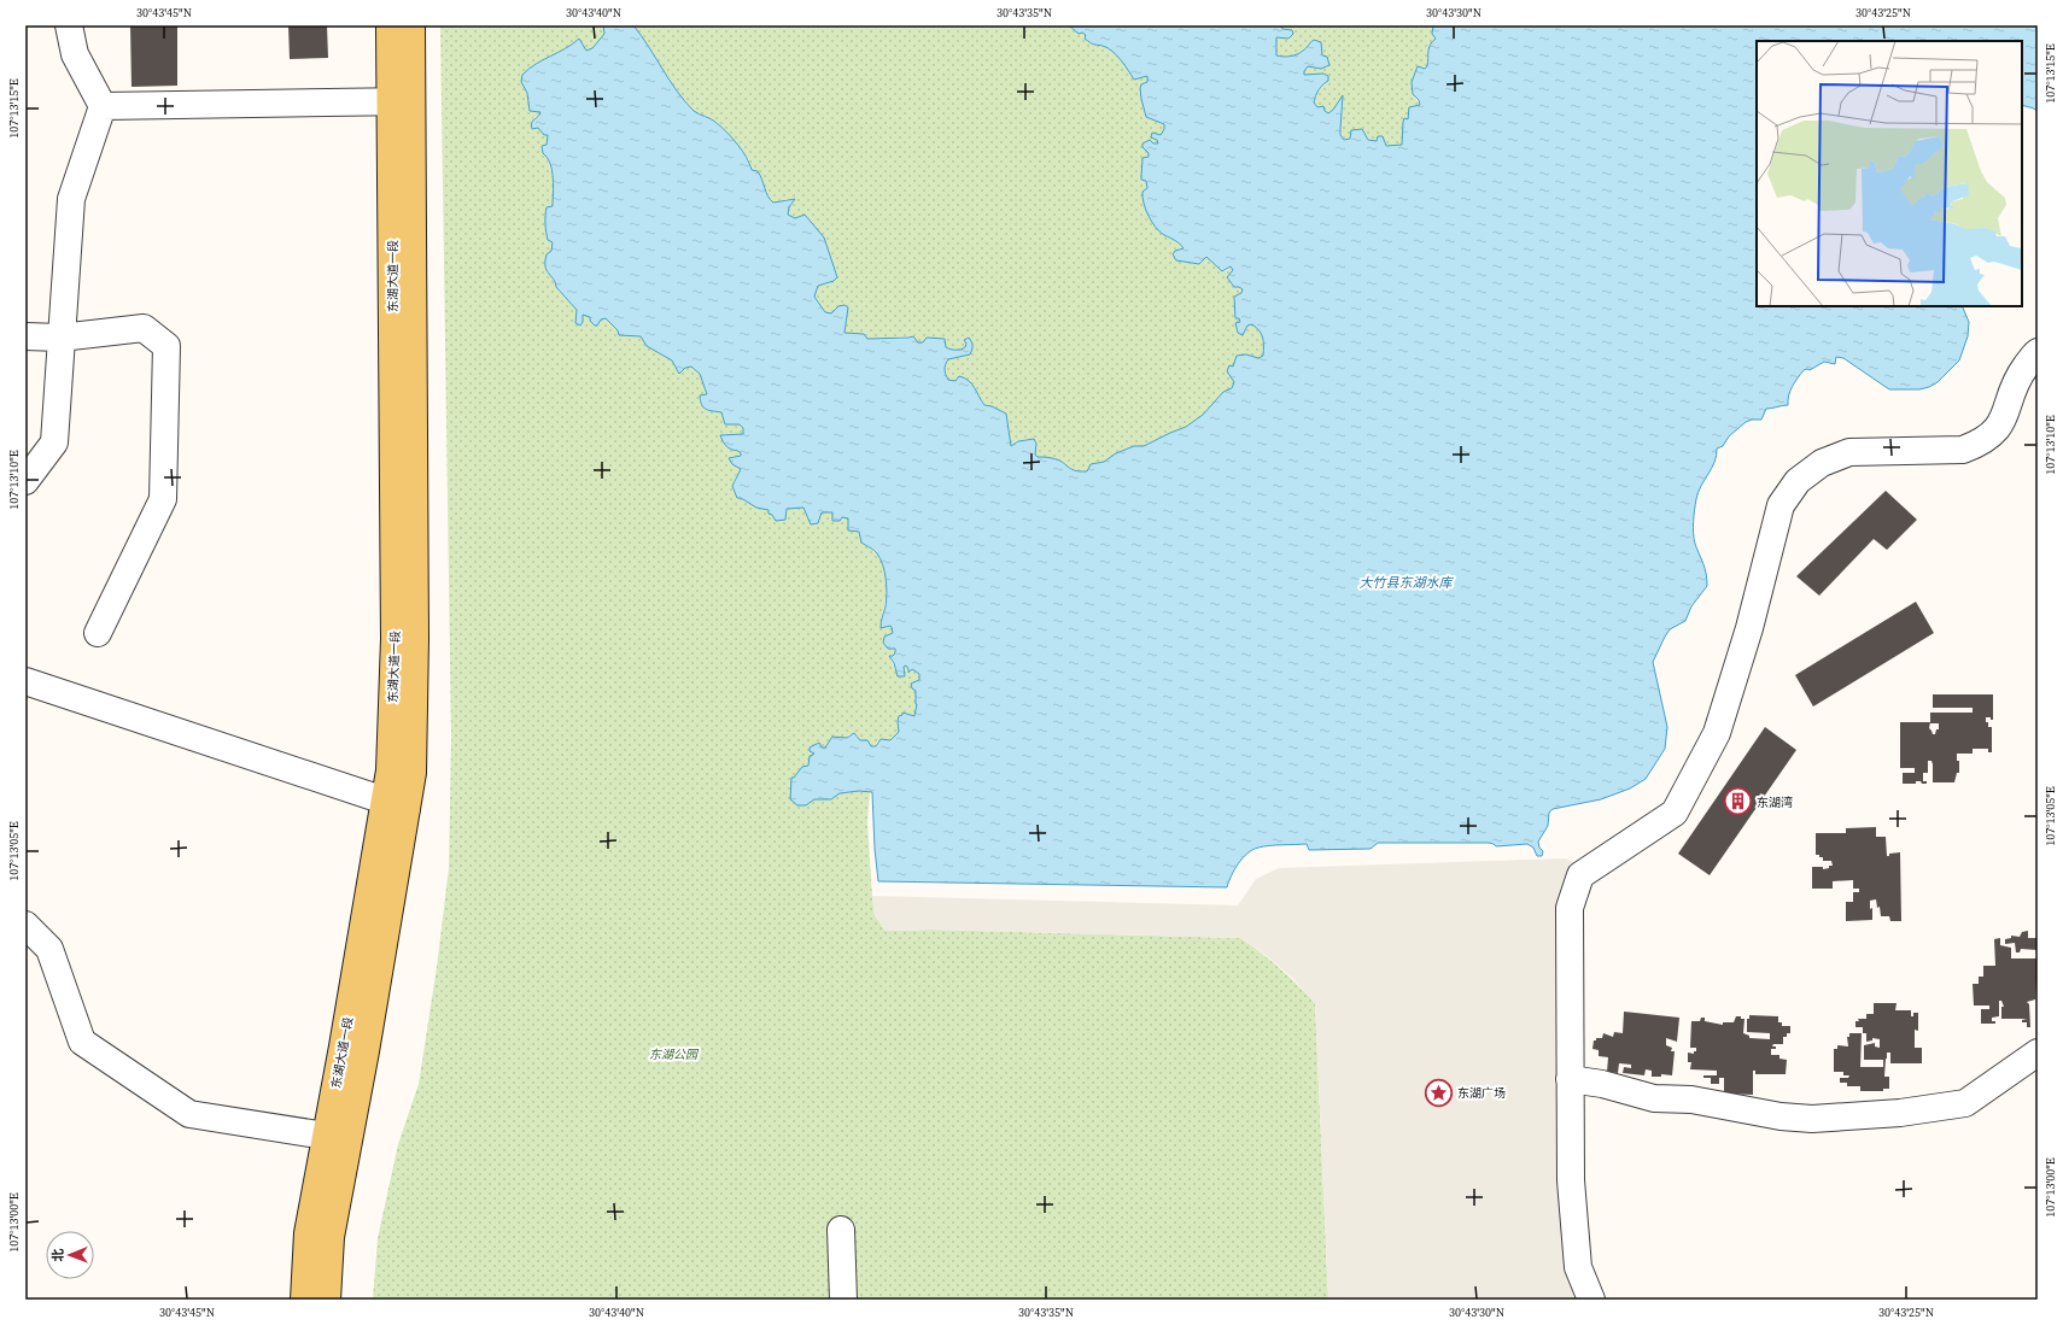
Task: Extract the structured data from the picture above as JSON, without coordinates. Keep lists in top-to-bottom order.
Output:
{
  "streets": {
    "main road": ["东湖大道一段"]
  },
  "water": ["大竹县东湖水库"],
  "parks": ["东湖公园"],
  "places": {
    "building": ["东湖湾"],
    "place": ["东湖广场"]
  },
  "north": "left",
  "coordinates": [
    "30°43'45\"N",
    "30°43'40\"N",
    "30°43'35\"N",
    "30°43'30\"N",
    "30°43'25\"N",
    "107°13'15\"E",
    "107°13'10\"E",
    "107°13'05\"E",
    "107°13'00\"E"
  ]
}
